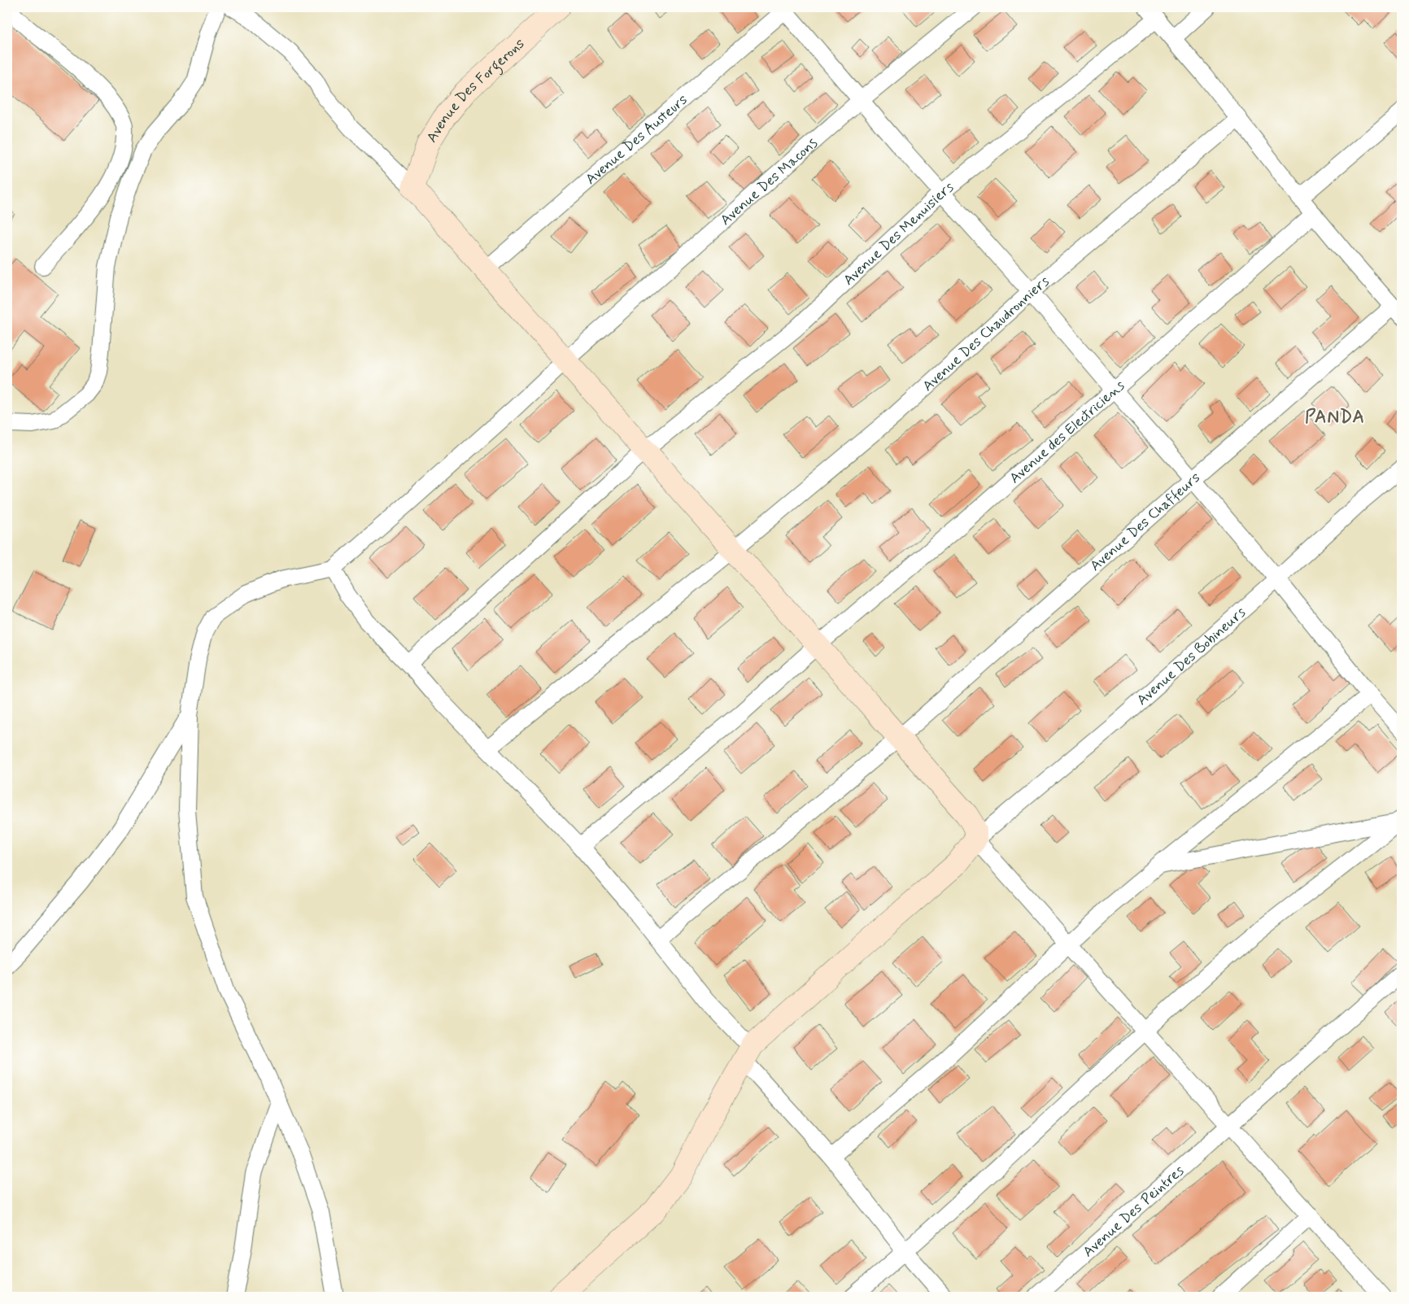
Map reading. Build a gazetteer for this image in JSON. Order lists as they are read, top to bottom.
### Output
{
  "streets": {
    "street": [
      "Avenue Des Forgerons",
      "Avenue Des Austeurs",
      "Avenue Des Macons",
      "Avenue Des Menuisiers",
      "Avenue Des Chaudronniers",
      "Avenue des Electriciens",
      "Avenue Des Chaffeurs",
      "Avenue Des Bobineurs",
      "Avenue Des Peintres"
    ]
  },
  "districts": ["PANDA"]
}
